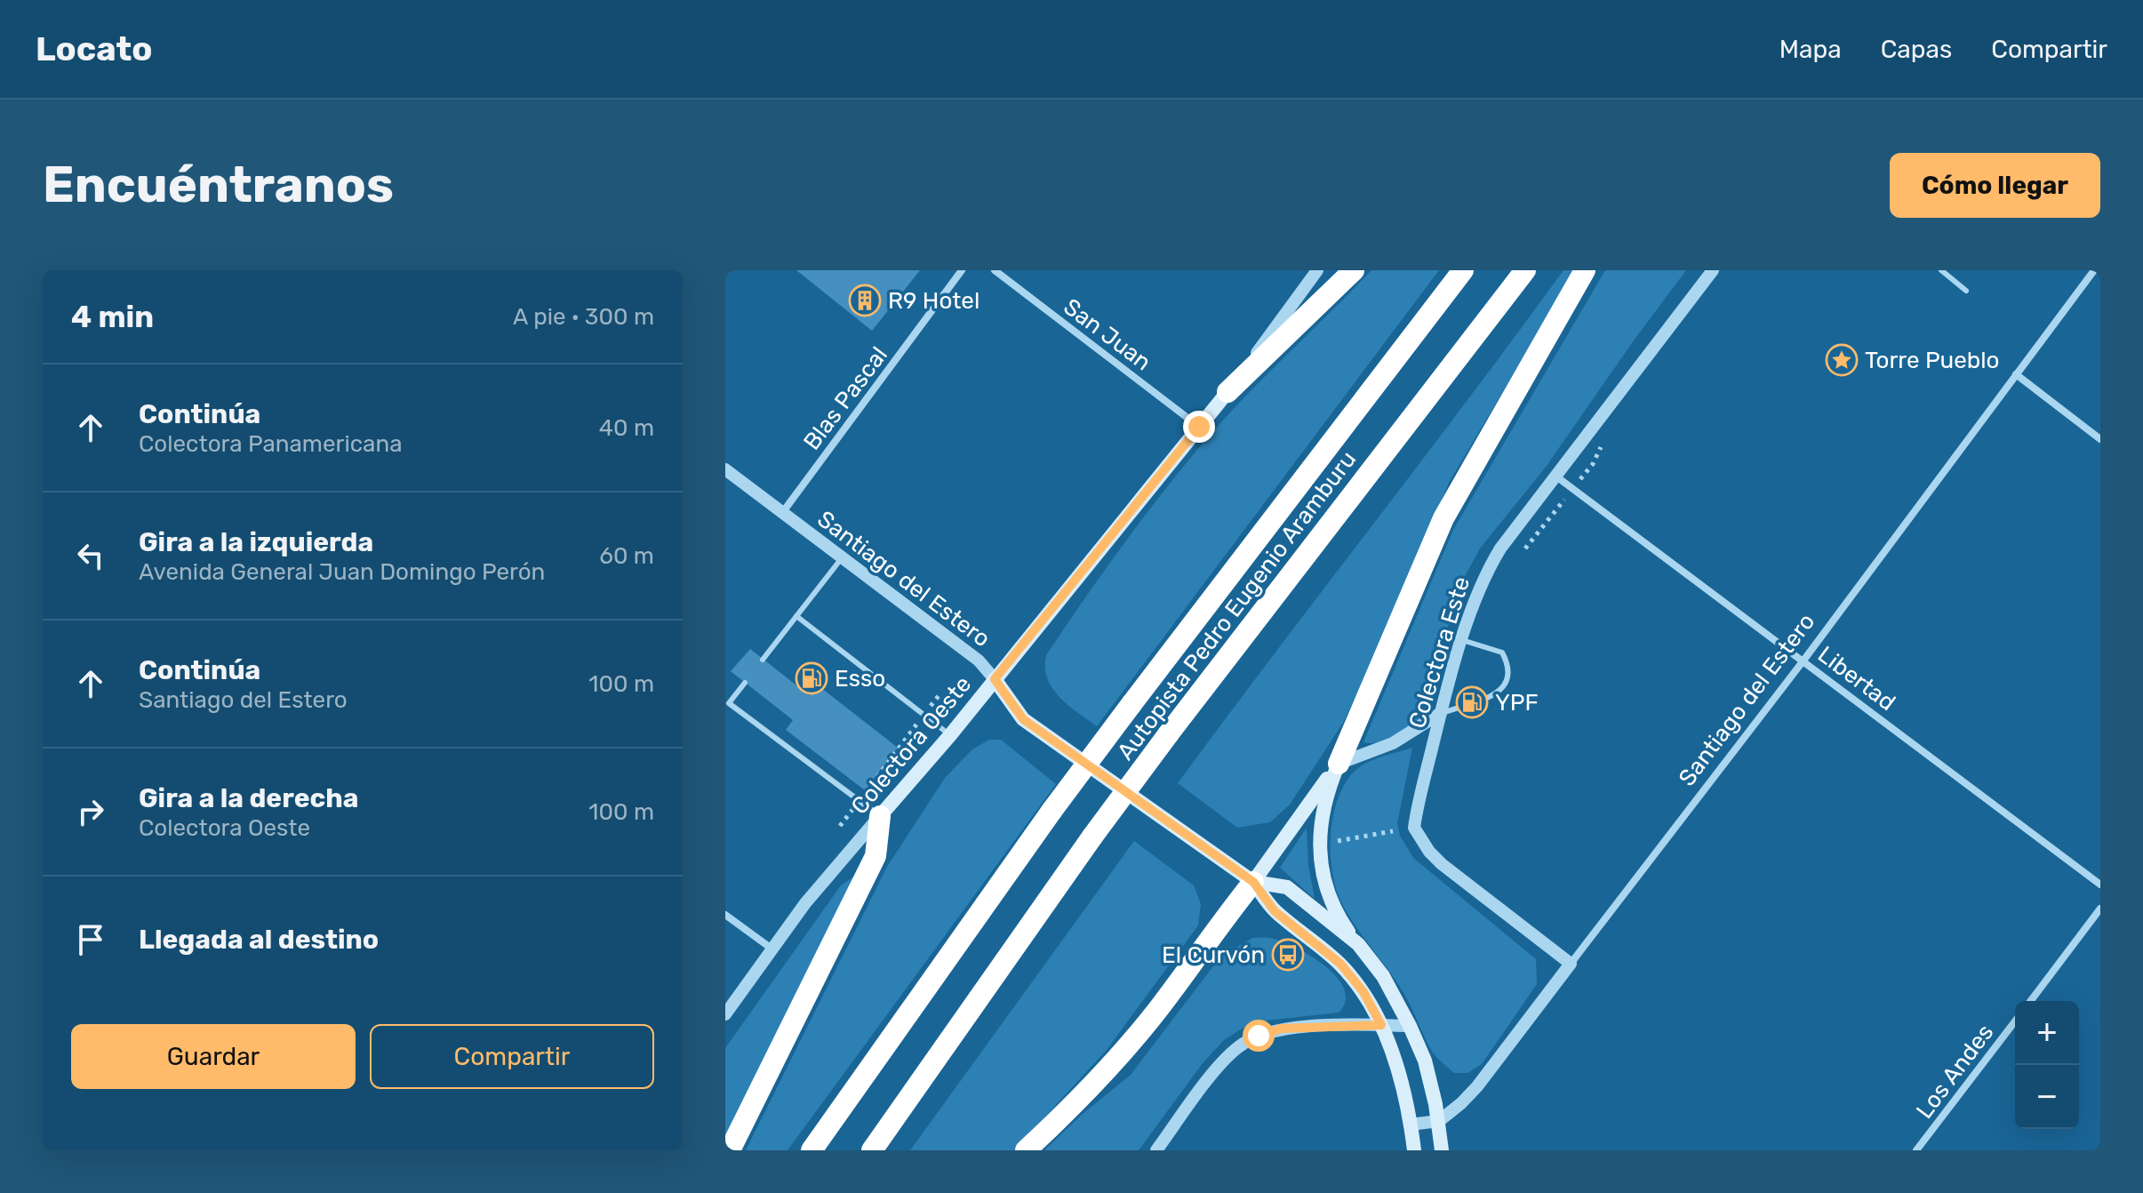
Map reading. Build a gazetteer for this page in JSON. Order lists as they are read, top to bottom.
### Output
{
  "streets": {
    "highway": ["Autopista Pedro Eugenio Aramburu"],
    "main road": ["Santiago del Estero", "Colectora Oeste"],
    "street": [
      "San Juan",
      "Blas Pascal",
      "Colectora Este",
      "Libertad",
      "Los Andes"
    ]
  },
  "crossings": [
    ["San Juan", "Colectora Oeste"],
    ["Blas Pascal", "Santiago del Estero"],
    ["Santiago del Estero", "Colectora Este"],
    ["Santiago del Estero", "Libertad"],
    ["Santiago del Estero", "Colectora Oeste"],
    ["Colectora Este", "Libertad"]
  ],
  "places": {
    "building": ["R9 Hotel"],
    "place": ["Torre Pueblo"],
    "fuel station": ["Esso", "YPF"],
    "bus stop": ["El Curvón"]
  },
  "page": {
    "header": "Locato",
    "nav": ["Mapa", "Capas", "Compartir"],
    "buttons": [
      "Cómo llegar",
      ["Guardar", "Compartir"]
    ],
    "title": "Encuéntranos",
    "heading": ["4 min", "A pie · 300 m"],
    "list": [
      ["Continúa", "Colectora Panamericana", "40 m"],
      ["Gira a la izquierda", "Avenida General Juan Domingo Perón", "60 m"],
      ["Continúa", "Santiago del Estero", "100 m"],
      ["Gira a la derecha", "Colectora Oeste", "100 m"],
      "Llegada al destino"
    ],
    "map_buttons": ["+", "−"]
  }
}
